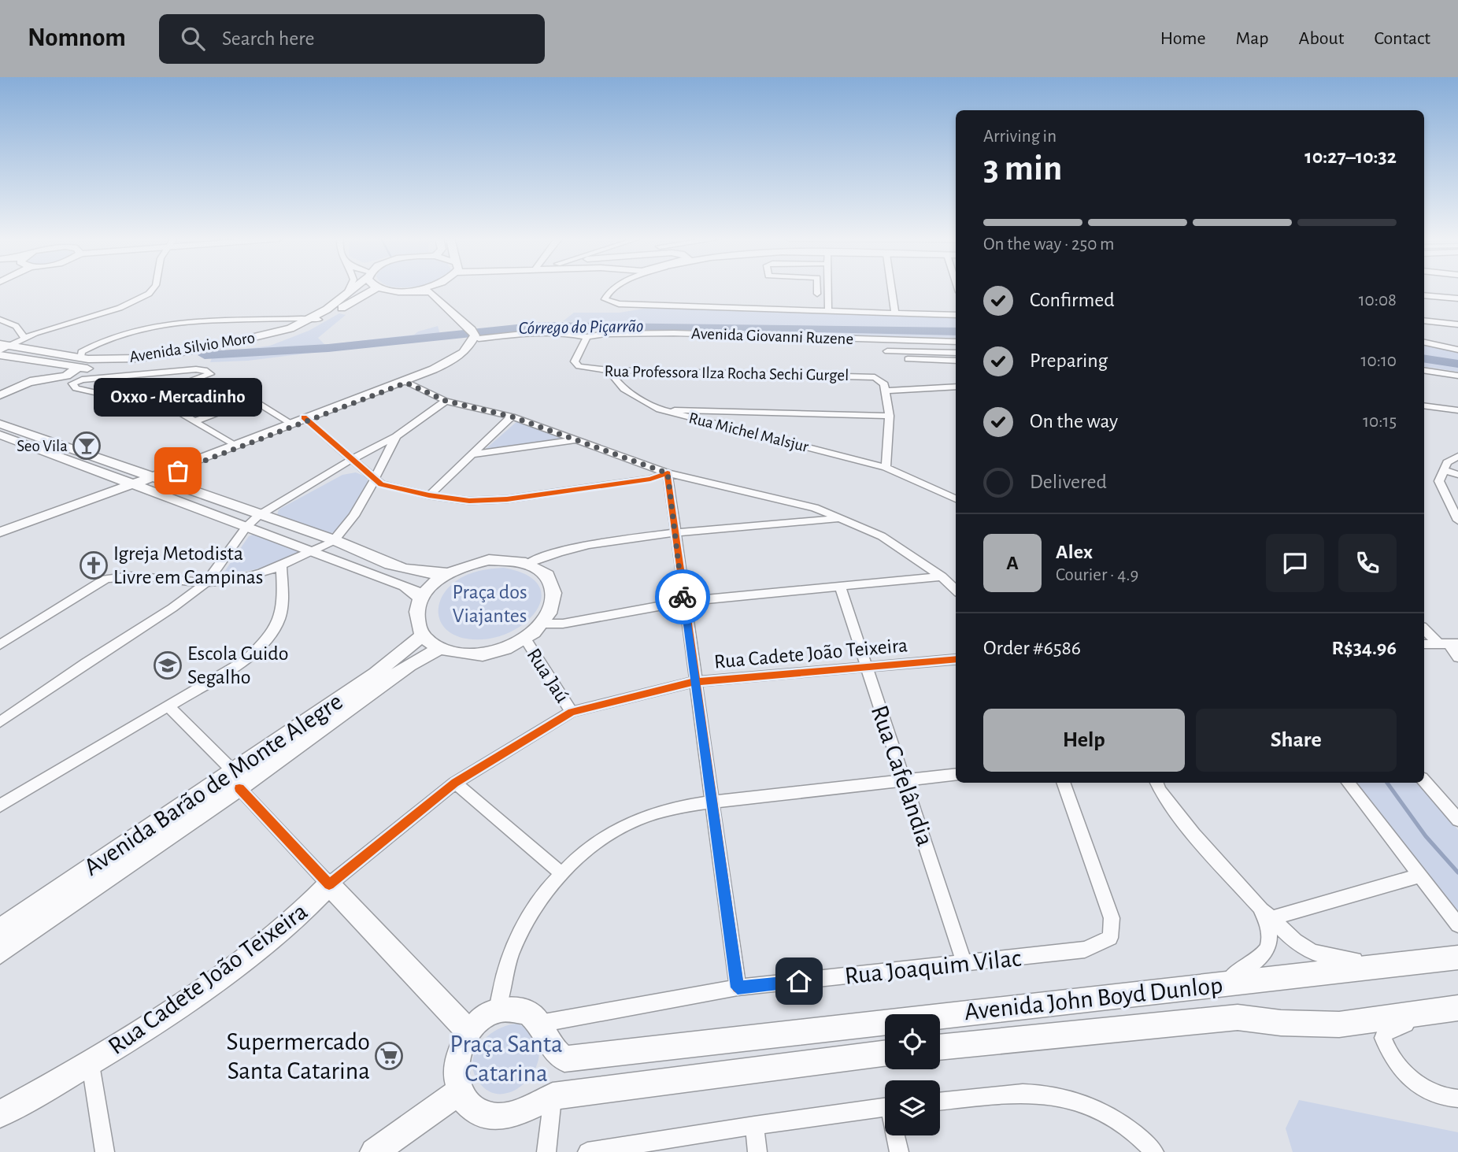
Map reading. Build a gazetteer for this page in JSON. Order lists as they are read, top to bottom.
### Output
{
  "streets": {
    "main road": [
      "Avenida Silvio Moro",
      "Rua Cadete João Teixeira",
      "Avenida Barão de Monte Alegre",
      "Avenida John Boyd Dunlop"
    ],
    "street": [
      "Avenida Giovanni Ruzene",
      "Rua Professora Ilza Rocha Sechi Gurgel",
      "Rua Michel Malsjur",
      "Rua Jaú",
      "Rua Cafelândia",
      "Rua Joaquim Vilac"
    ]
  },
  "crossings": [
    ["Rua Professora Ilza Rocha Sechi Gurgel", "Rua Michel Malsjur"],
    ["Rua Cadete João Teixeira", "Rua Jaú"],
    ["Rua Cadete João Teixeira", "Rua Cafelândia"],
    ["Rua Jaú", "Avenida Barão de Monte Alegre"],
    ["Rua Cafelândia", "Rua Joaquim Vilac"],
    ["Rua Joaquim Vilac", "Avenida John Boyd Dunlop"]
  ],
  "water": ["Córrego do Piçarrão"],
  "parks": ["Praça dos Viajantes", "Praça Santa Catarina"],
  "places": {
    "bar": ["Seo Vila"],
    "other": ["Oxxo - Mercadinho"],
    "church": ["Igreja Metodista Livre em Campinas"],
    "school or university": ["Escola Guido Segalho"],
    "supermarket": ["Supermercado Santa Catarina"]
  },
  "page": {
    "header": "Nomnom",
    "search": "Search here",
    "nav": [
      "Home",
      "Map",
      "About",
      "Contact"
    ],
    "heading": ["3 min", "Arriving in", "10:27–10:32"],
    "panel": [
      "Alex",
      "Courier · 4.9",
      "Order #6586",
      "R$34.96"
    ],
    "bar": "On the way · 250 m",
    "list": [
      ["Confirmed", "10:08"],
      ["Preparing", "10:10"],
      ["On the way", "10:15"],
      "Delivered"
    ],
    "bubble": "Oxxo - Mercadinho",
    "round": "A",
    "buttons": ["Help", "Share"]
  }
}
